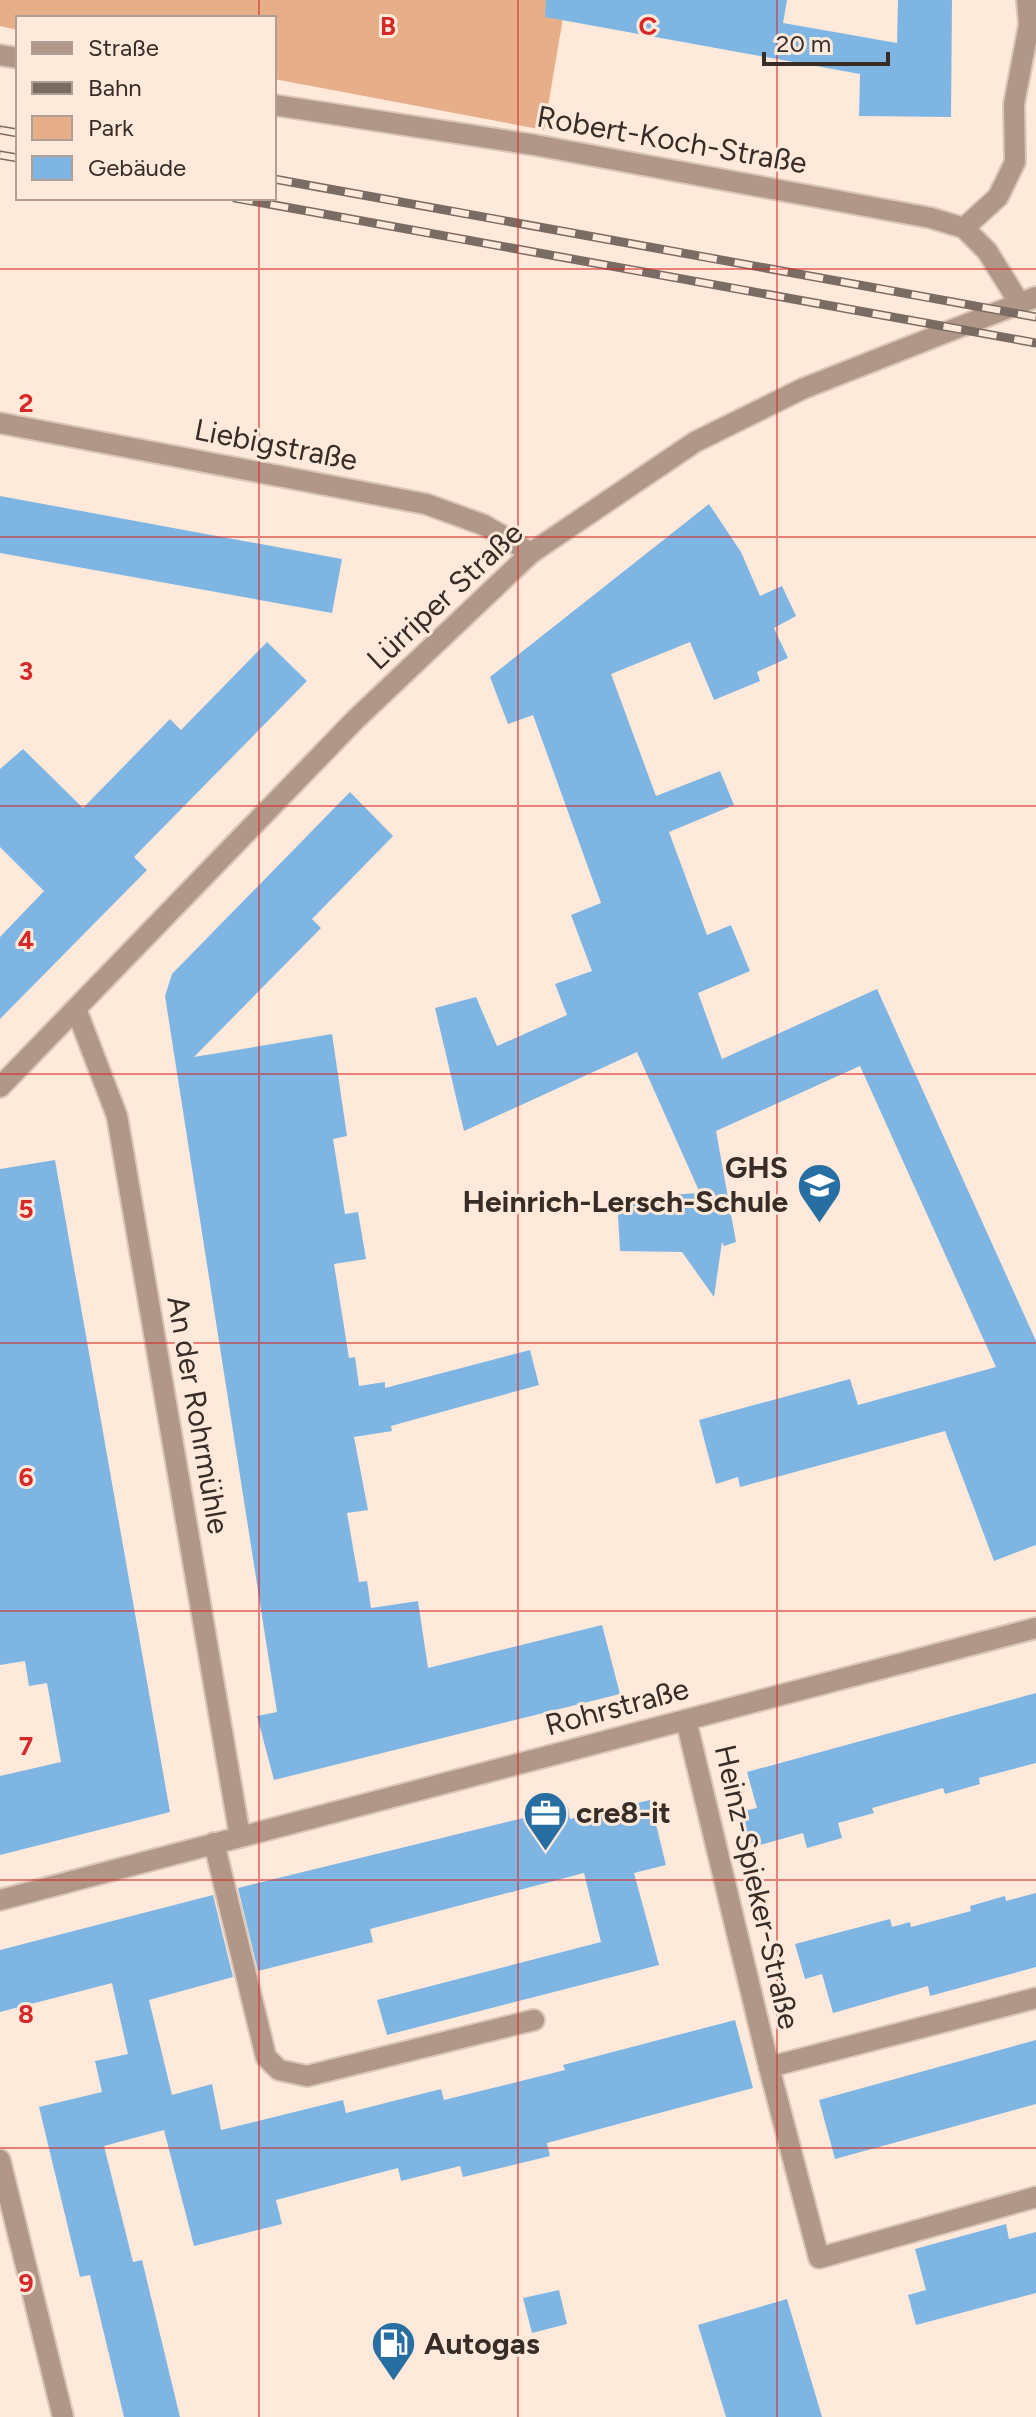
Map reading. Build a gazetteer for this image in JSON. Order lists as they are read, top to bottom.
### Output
{
  "streets": {
    "street": [
      "Robert-Koch-Straße",
      "Liebigstraße",
      "Lürriper Straße",
      "An der Rohrmühle",
      "Rohrstraße",
      "Heinz-Spieker-Straße"
    ]
  },
  "crossings": [
    ["Liebigstraße", "Lürriper Straße"],
    ["Lürriper Straße", "An der Rohrmühle"],
    ["An der Rohrmühle", "Rohrstraße"],
    ["Rohrstraße", "Heinz-Spieker-Straße"]
  ],
  "places": {
    "school or university": ["GHS Heinrich-Lersch-Schule"],
    "office": ["cre8-it"],
    "fuel station": ["Autogas"]
  },
  "legend": [
    "Straße",
    "Bahn",
    "Park",
    "Gebäude"
  ],
  "scale_bar": "20 m",
  "grid": {
    "columns": ["B", "C"],
    "rows": [
      "2",
      "3",
      "4",
      "5",
      "6",
      "7",
      "8",
      "9"
    ]
  }
}
